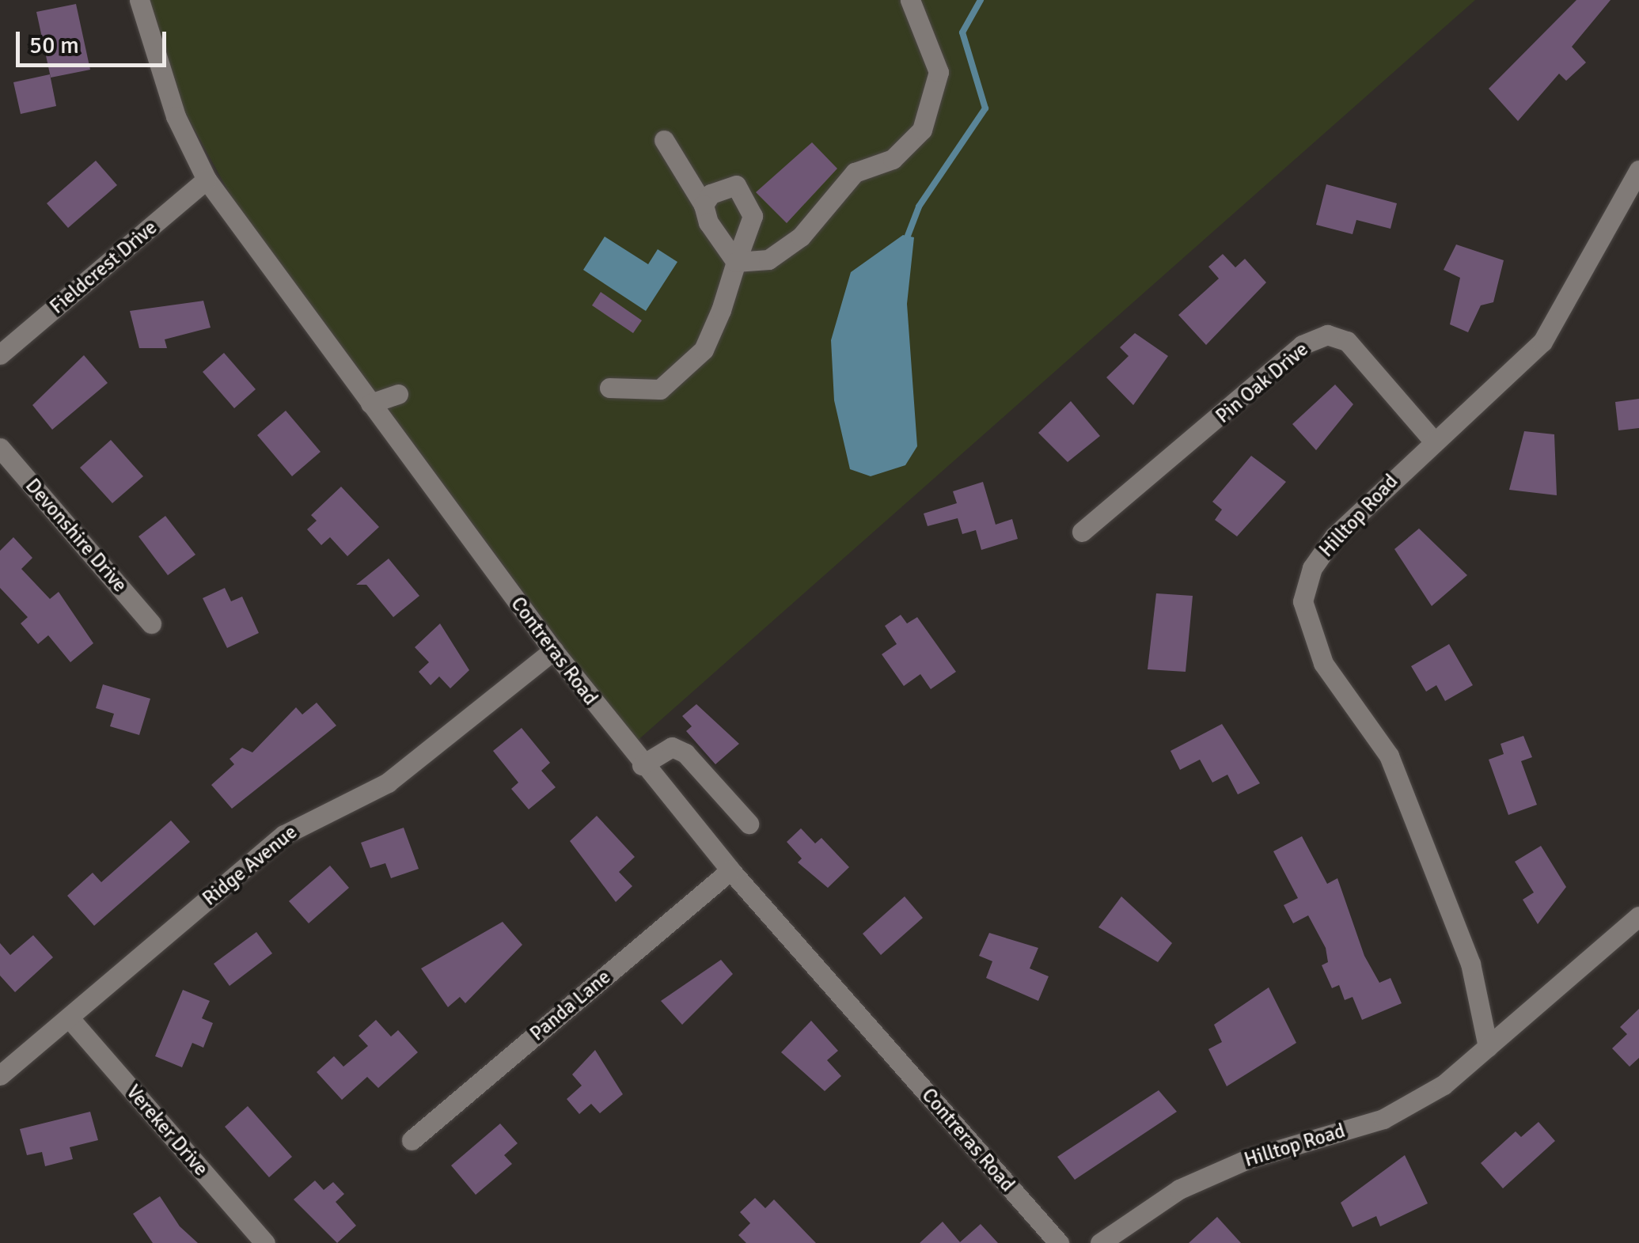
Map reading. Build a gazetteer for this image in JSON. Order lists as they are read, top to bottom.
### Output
{
  "streets": {
    "street": [
      "Fieldcrest Drive",
      "Pin Oak Drive",
      "Hilltop Road",
      "Devonshire Drive",
      "Contreras Road",
      "Ridge Avenue",
      "Panda Lane",
      "Vereker Drive"
    ]
  },
  "crossings": [
    ["Fieldcrest Drive", "Contreras Road"],
    ["Pin Oak Drive", "Hilltop Road"],
    ["Contreras Road", "Ridge Avenue"],
    ["Contreras Road", "Panda Lane"],
    ["Ridge Avenue", "Vereker Drive"]
  ],
  "scale_bar": "50 m"
}
